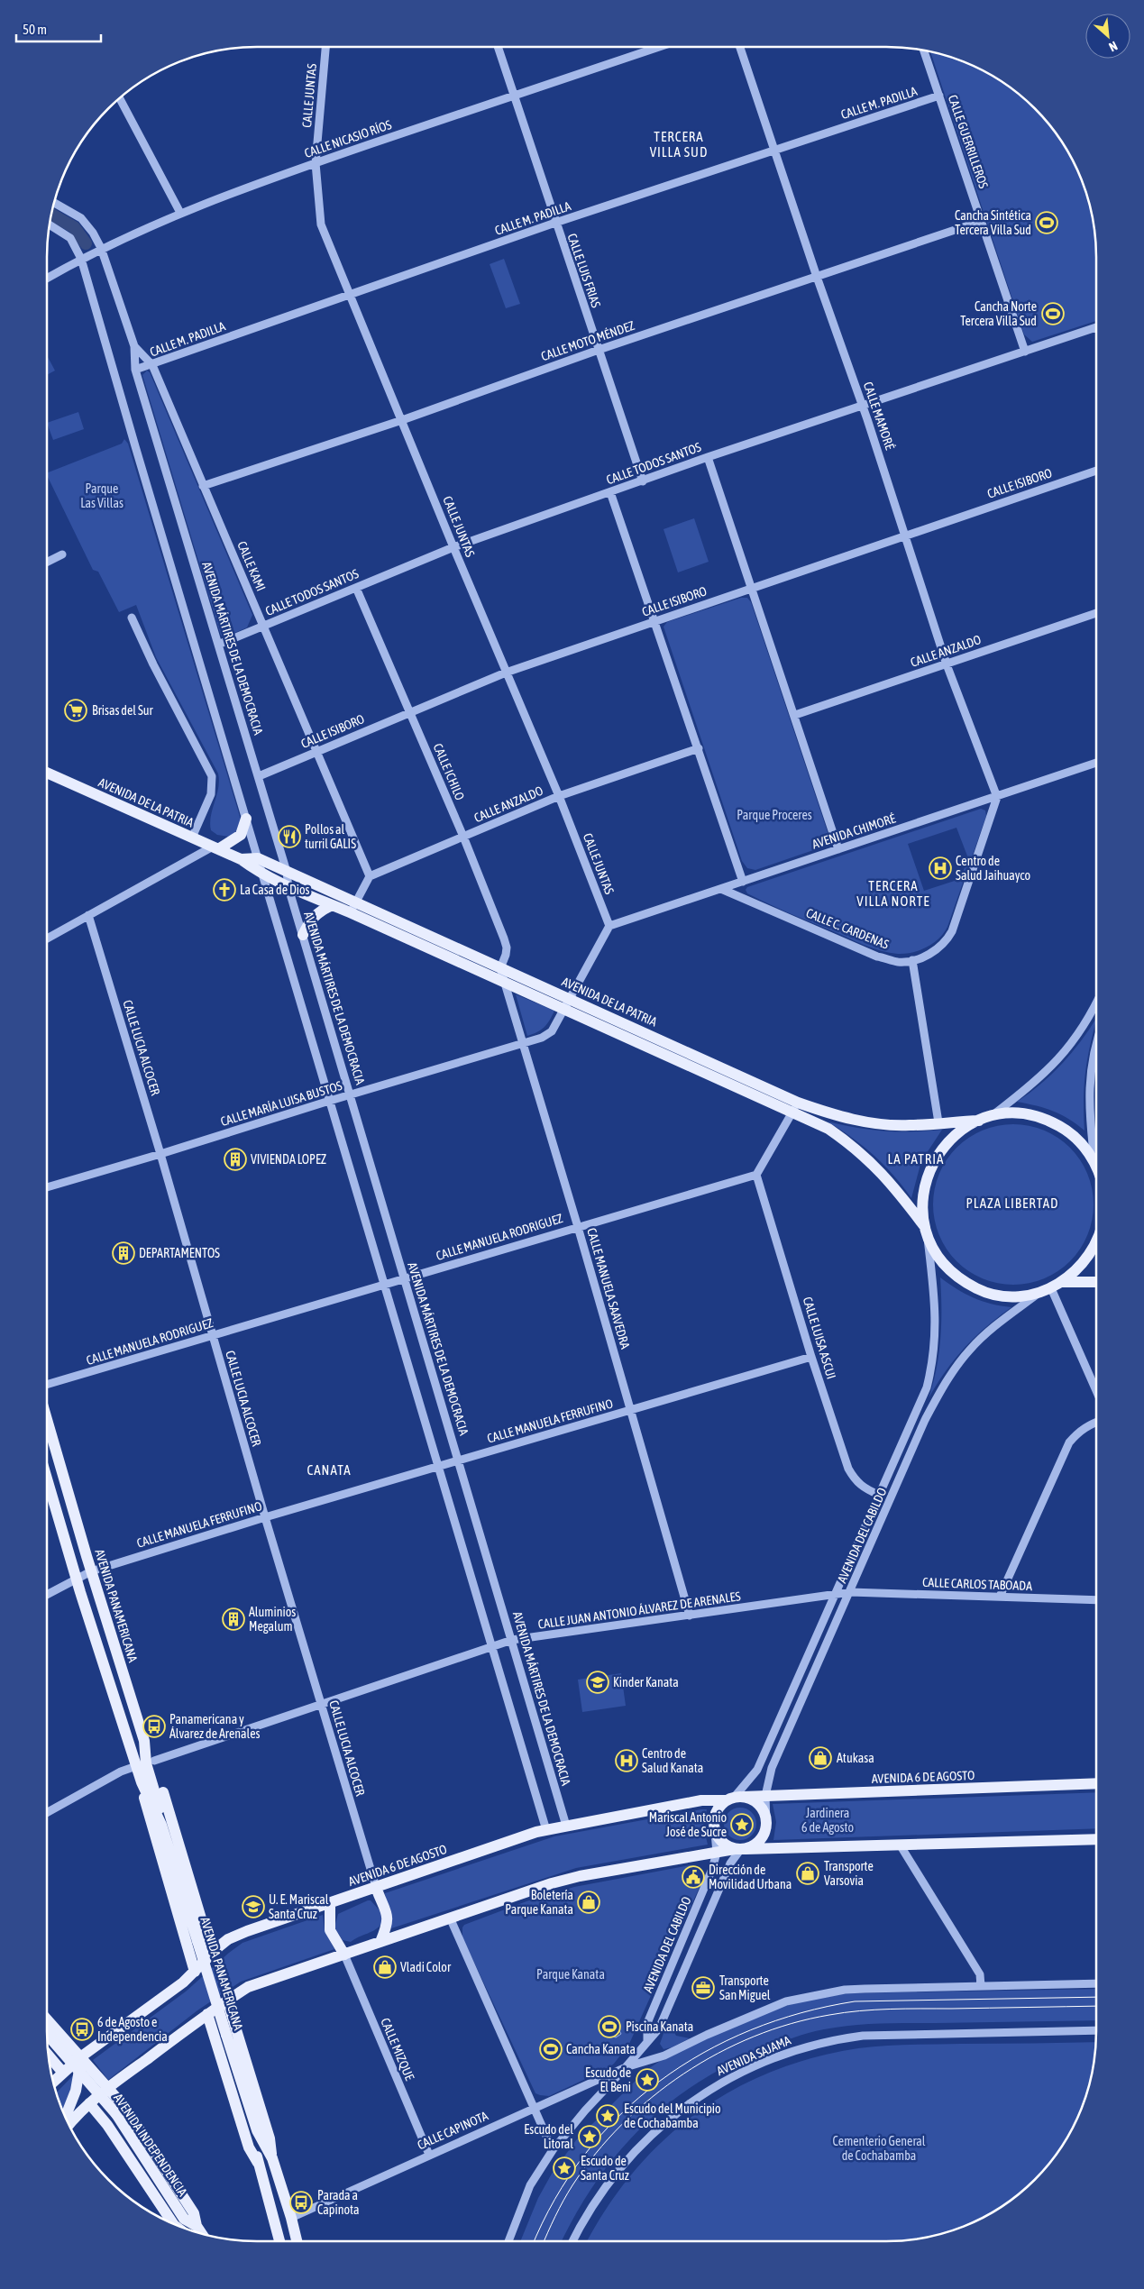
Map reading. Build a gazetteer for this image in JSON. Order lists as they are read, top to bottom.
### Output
{
  "streets": {
    "main road": [
      "AVENIDA DE LA PATRIA",
      "AVENIDA PANAMERICANA",
      "AVENIDA 6 DE AGOSTO",
      "AVENIDA INDEPENDENCIA"
    ],
    "street": [
      "CALLE JUNTAS",
      "CALLE M. PADILLA",
      "CALLE NICASIO RÍOS",
      "CALLE GUERRILLEROS",
      "CALLE LUIS FRIAS",
      "CALLE MOTO MÉNDEZ",
      "CALLE MAMORÉ",
      "CALLE TODOS SANTOS",
      "CALLE ISIBORO",
      "CALLE KAMI",
      "AVENIDA MÁRTIRES DE LA DEMOCRACIA",
      "CALLE ANZALDO",
      "CALLE ICHILO",
      "AVENIDA CHIMORÉ",
      "CALLE C. CARDENAS",
      "CALLE LUCIA ALCOCER",
      "CALLE MARÍA LUISA BUSTOS",
      "CALLE MANUELA RODRIGUEZ",
      "CALLE MANUELA SAAVEDRA",
      "CALLE LUISA ASCUI",
      "CALLE MANUELA FERRUFINO",
      "AVENIDA DEL CABILDO",
      "CALLE CARLOS TABOADA",
      "CALLE JUAN ANTONIO ÁLVAREZ DE ARENALES",
      "CALLE MIZQUE",
      "AVENIDA SAJAMA",
      "CALLE CAPINOTA"
    ]
  },
  "crossings": [
    ["CALLE JUNTAS", "CALLE M. PADILLA"],
    ["CALLE JUNTAS", "CALLE NICASIO RÍOS"],
    ["CALLE JUNTAS", "CALLE MOTO MÉNDEZ"],
    ["CALLE JUNTAS", "CALLE TODOS SANTOS"],
    ["CALLE JUNTAS", "CALLE ISIBORO"],
    ["CALLE JUNTAS", "CALLE ANZALDO"],
    ["CALLE JUNTAS", "AVENIDA CHIMORÉ"],
    ["CALLE M. PADILLA", "CALLE GUERRILLEROS"],
    ["CALLE M. PADILLA", "CALLE LUIS FRIAS"],
    ["CALLE M. PADILLA", "CALLE MAMORÉ"],
    ["CALLE M. PADILLA", "CALLE KAMI"],
    ["CALLE M. PADILLA", "AVENIDA MÁRTIRES DE LA DEMOCRACIA"],
    ["CALLE NICASIO RÍOS", "CALLE LUIS FRIAS"],
    ["CALLE NICASIO RÍOS", "AVENIDA MÁRTIRES DE LA DEMOCRACIA"],
    ["CALLE GUERRILLEROS", "CALLE MOTO MÉNDEZ"],
    ["CALLE GUERRILLEROS", "CALLE TODOS SANTOS"],
    ["CALLE LUIS FRIAS", "CALLE MOTO MÉNDEZ"],
    ["CALLE LUIS FRIAS", "CALLE TODOS SANTOS"],
    ["CALLE MOTO MÉNDEZ", "CALLE MAMORÉ"],
    ["CALLE MOTO MÉNDEZ", "CALLE KAMI"],
    ["CALLE MAMORÉ", "CALLE TODOS SANTOS"],
    ["CALLE MAMORÉ", "CALLE ISIBORO"],
    ["CALLE MAMORÉ", "CALLE ANZALDO"],
    ["CALLE MAMORÉ", "AVENIDA CHIMORÉ"],
    ["CALLE MAMORÉ", "CALLE C. CARDENAS"],
    ["CALLE TODOS SANTOS", "CALLE KAMI"],
    ["CALLE TODOS SANTOS", "AVENIDA MÁRTIRES DE LA DEMOCRACIA"],
    ["CALLE TODOS SANTOS", "CALLE ICHILO"],
    ["CALLE ISIBORO", "CALLE KAMI"],
    ["CALLE ISIBORO", "AVENIDA MÁRTIRES DE LA DEMOCRACIA"],
    ["CALLE ISIBORO", "CALLE ICHILO"],
    ["CALLE KAMI", "AVENIDA MÁRTIRES DE LA DEMOCRACIA"],
    ["CALLE KAMI", "CALLE ANZALDO"],
    ["AVENIDA MÁRTIRES DE LA DEMOCRACIA", "AVENIDA DE LA PATRIA"],
    ["AVENIDA MÁRTIRES DE LA DEMOCRACIA", "CALLE MARÍA LUISA BUSTOS"],
    ["AVENIDA MÁRTIRES DE LA DEMOCRACIA", "CALLE MANUELA RODRIGUEZ"],
    ["AVENIDA MÁRTIRES DE LA DEMOCRACIA", "CALLE MANUELA FERRUFINO"],
    ["AVENIDA MÁRTIRES DE LA DEMOCRACIA", "CALLE JUAN ANTONIO ÁLVAREZ DE ARENALES"],
    ["AVENIDA MÁRTIRES DE LA DEMOCRACIA", "AVENIDA 6 DE AGOSTO"],
    ["CALLE ANZALDO", "CALLE ICHILO"],
    ["CALLE ICHILO", "AVENIDA DE LA PATRIA"],
    ["CALLE ICHILO", "CALLE MANUELA SAAVEDRA"],
    ["AVENIDA DE LA PATRIA", "CALLE MARÍA LUISA BUSTOS"],
    ["AVENIDA DE LA PATRIA", "CALLE MANUELA SAAVEDRA"],
    ["AVENIDA DE LA PATRIA", "AVENIDA DEL CABILDO"],
    ["AVENIDA CHIMORÉ", "CALLE C. CARDENAS"],
    ["CALLE LUCIA ALCOCER", "CALLE MARÍA LUISA BUSTOS"],
    ["CALLE LUCIA ALCOCER", "CALLE MANUELA RODRIGUEZ"],
    ["CALLE LUCIA ALCOCER", "CALLE MANUELA FERRUFINO"],
    ["CALLE LUCIA ALCOCER", "CALLE JUAN ANTONIO ÁLVAREZ DE ARENALES"],
    ["CALLE LUCIA ALCOCER", "AVENIDA 6 DE AGOSTO"],
    ["CALLE LUCIA ALCOCER", "CALLE MIZQUE"],
    ["CALLE MARÍA LUISA BUSTOS", "CALLE MANUELA SAAVEDRA"],
    ["CALLE MANUELA RODRIGUEZ", "CALLE MANUELA SAAVEDRA"],
    ["CALLE MANUELA RODRIGUEZ", "CALLE LUISA ASCUI"],
    ["CALLE MANUELA SAAVEDRA", "CALLE MANUELA FERRUFINO"],
    ["CALLE MANUELA SAAVEDRA", "CALLE JUAN ANTONIO ÁLVAREZ DE ARENALES"],
    ["CALLE LUISA ASCUI", "CALLE MANUELA FERRUFINO"],
    ["CALLE LUISA ASCUI", "AVENIDA DEL CABILDO"],
    ["CALLE MANUELA FERRUFINO", "AVENIDA PANAMERICANA"],
    ["AVENIDA DEL CABILDO", "CALLE CARLOS TABOADA"],
    ["AVENIDA DEL CABILDO", "CALLE JUAN ANTONIO ÁLVAREZ DE ARENALES"],
    ["AVENIDA DEL CABILDO", "AVENIDA 6 DE AGOSTO"],
    ["AVENIDA DEL CABILDO", "CALLE CAPINOTA"],
    ["CALLE CARLOS TABOADA", "CALLE JUAN ANTONIO ÁLVAREZ DE ARENALES"],
    ["AVENIDA PANAMERICANA", "CALLE CAPINOTA"],
    ["AVENIDA 6 DE AGOSTO", "CALLE MIZQUE"],
    ["CALLE MIZQUE", "CALLE CAPINOTA"]
  ],
  "districts": [
    "TERCERA VILLA SUD",
    "TERCERA VILLA NORTE",
    "LA PATRIA",
    "PLAZA LIBERTAD",
    "CANATA"
  ],
  "parks": [
    "Parque Las Villas",
    "Parque Proceres",
    "Jardinera 6 de Agosto",
    "Parque Kanata",
    "Cementerio General de Cochabamba"
  ],
  "places": {
    "sports": [
      "Cancha Sintética Tercera Villa Sud",
      "Cancha Norte Tercera Villa Sud",
      "Piscina Kanata",
      "Cancha Kanata"
    ],
    "supermarket": ["Brisas del Sur"],
    "restaurant": ["Pollos al turril GALIS"],
    "hospital": ["Centro de Salud Jaihuayco", "Centro de Salud Kanata"],
    "church": ["La Casa de Dios"],
    "building": ["VIVIENDA LOPEZ", "DEPARTAMENTOS", "Aluminios Megalum"],
    "school or university": ["Kinder Kanata", "U. E. Mariscal Santa Cruz"],
    "bus stop": ["Panamericana y Álvarez de Arenales", "6 de Agosto e Independencia", "Parada a Capinota"],
    "shop": [
      "Atukasa",
      "Transporte Varsovia",
      "Boletería Parque Kanata",
      "Vladi Color"
    ],
    "place": [
      "Mariscal Antonio José de Sucre",
      "Escudo de El Beni",
      "Escudo del Municipio de Cochabamba",
      "Escudo del Litoral",
      "Escudo de Santa Cruz"
    ],
    "public building": ["Dirección de Movilidad Urbana"],
    "office": ["Transporte San Miguel"]
  },
  "scale_bar": "50 m",
  "north": "bottom right"
}
